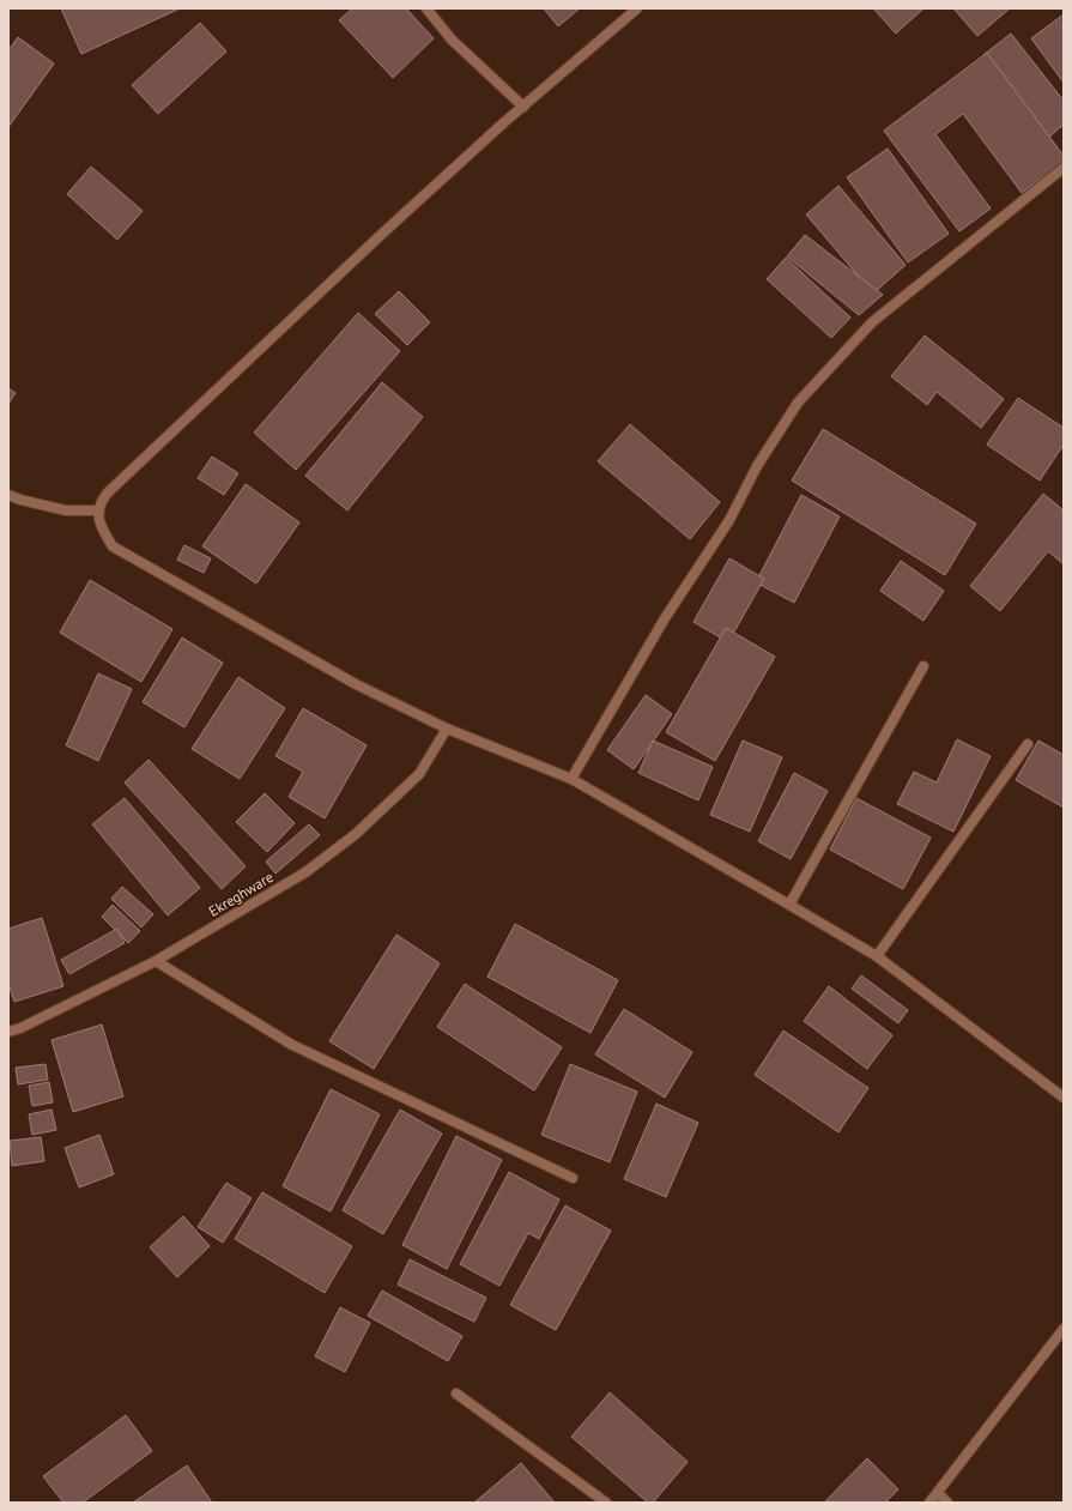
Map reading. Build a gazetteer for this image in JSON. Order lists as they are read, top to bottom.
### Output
{
  "streets": {
    "street": ["Ekreghware"]
  }
}
